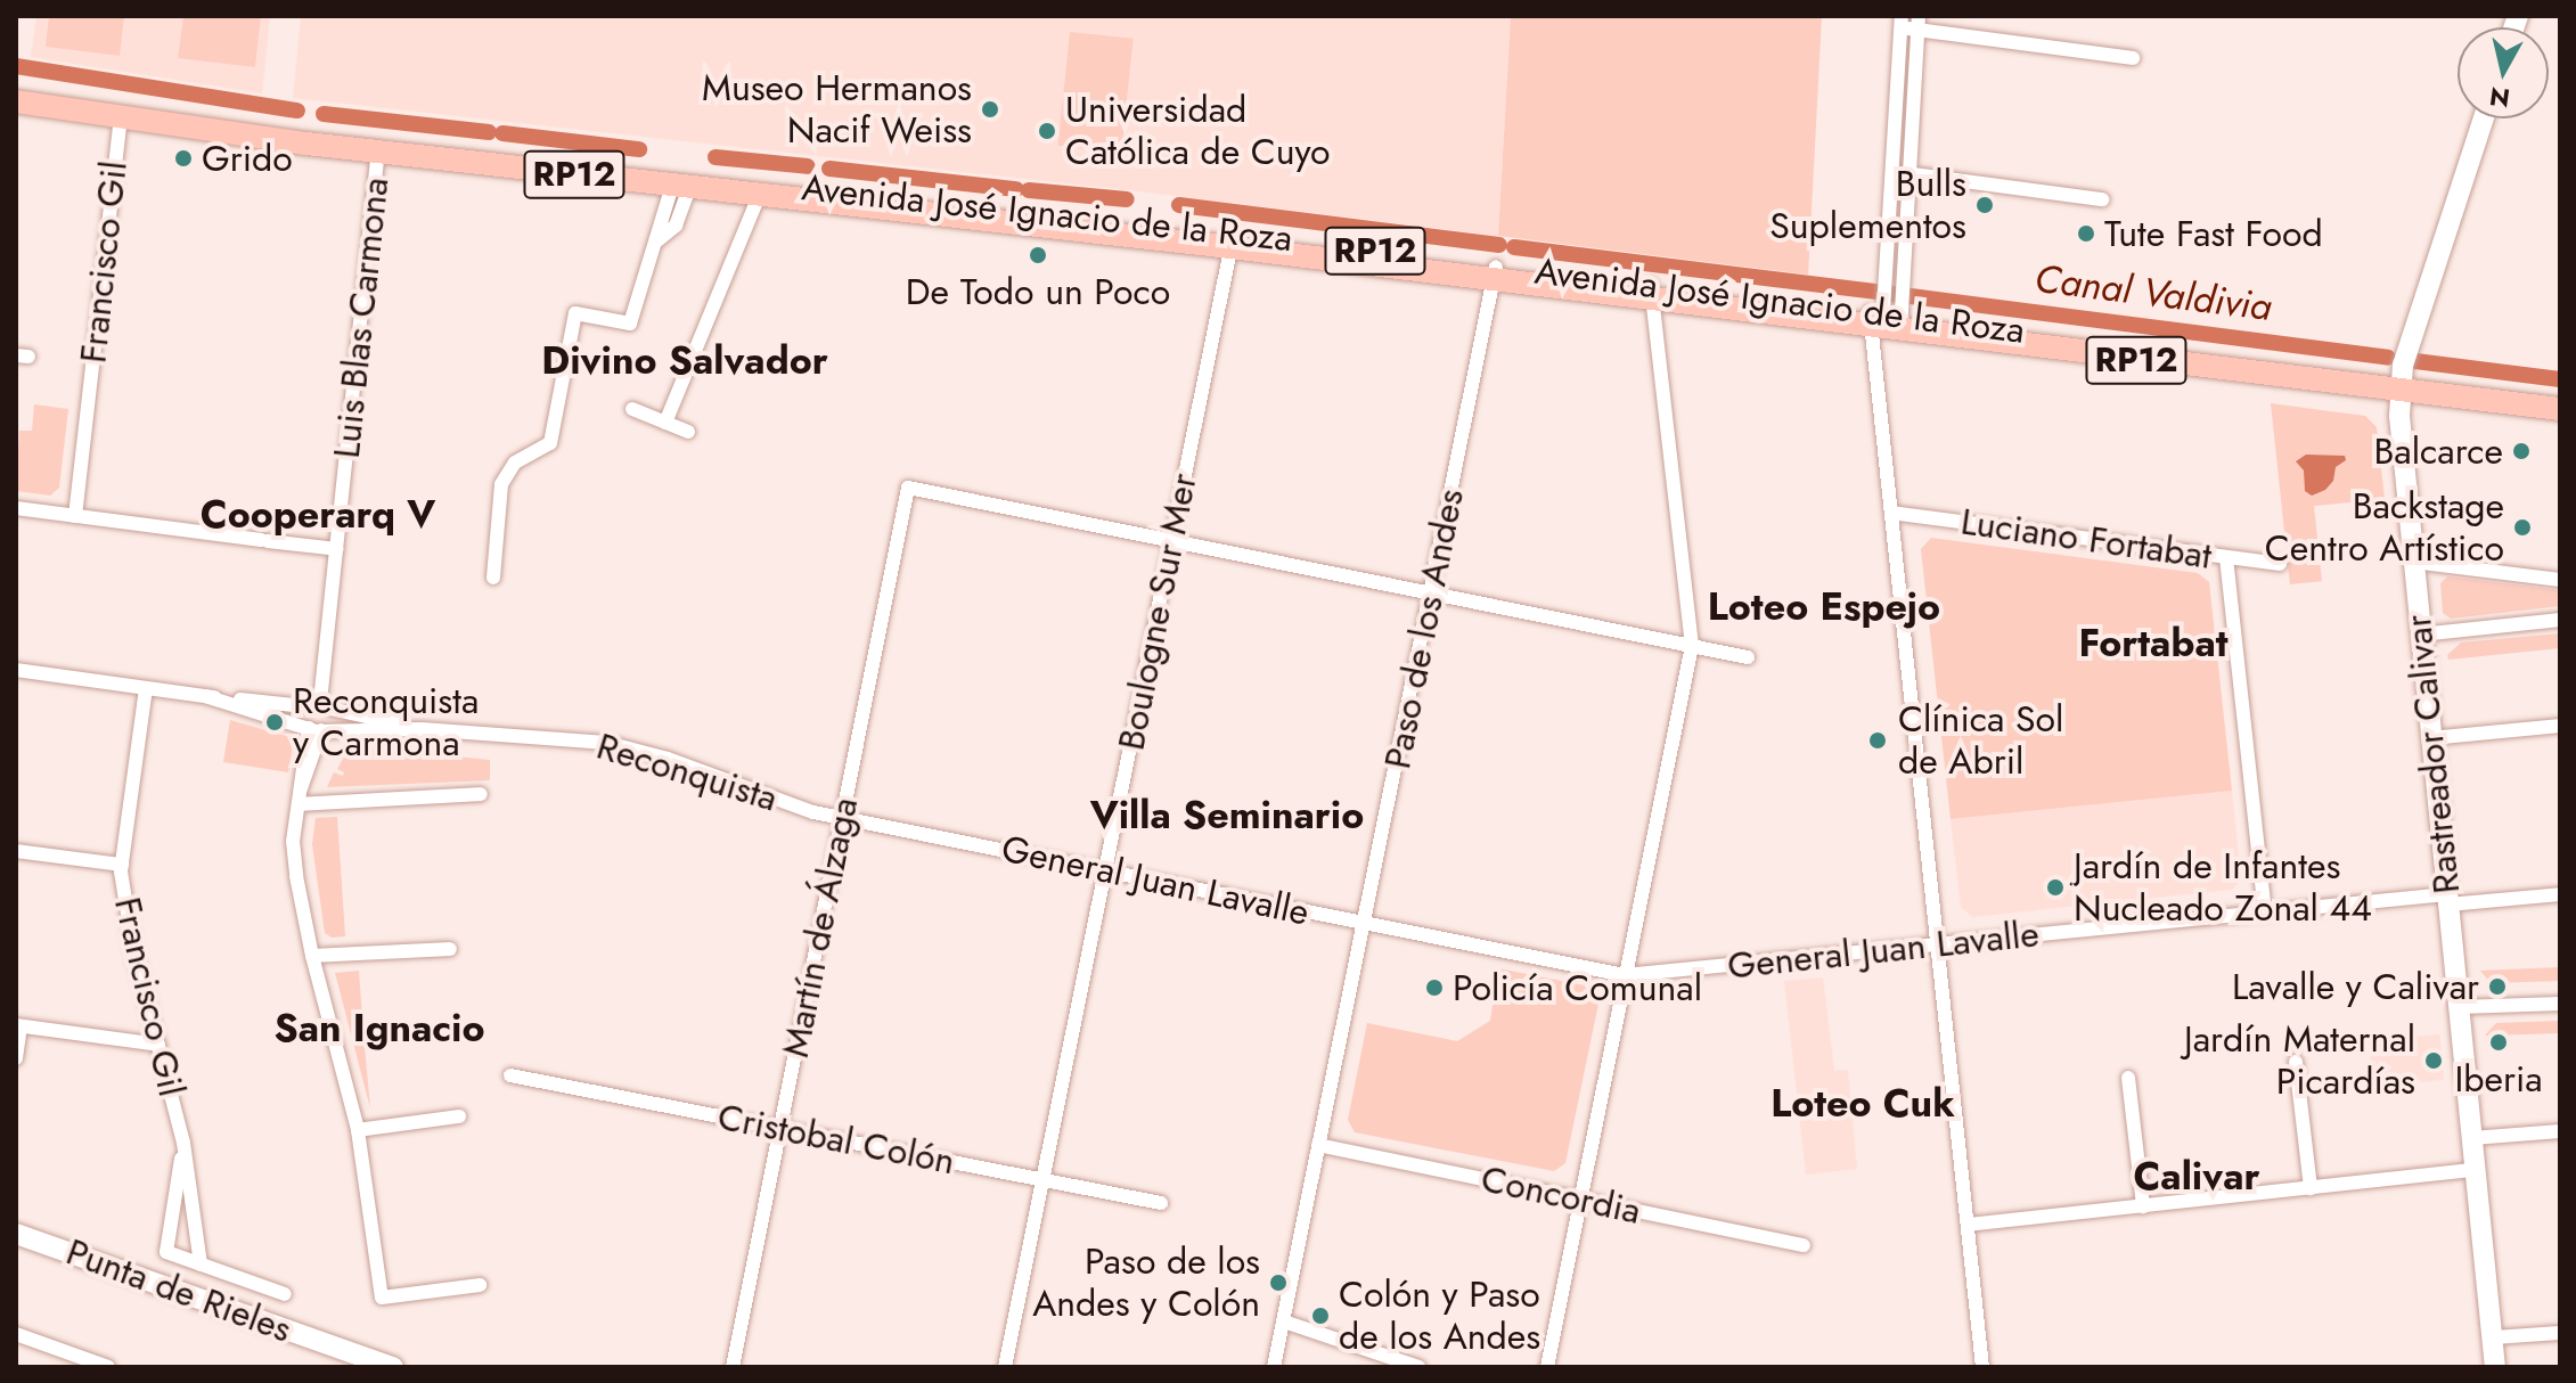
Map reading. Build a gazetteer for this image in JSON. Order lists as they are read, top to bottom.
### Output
{
  "streets": {
    "main road": [
      "RP12",
      "Avenida José Ignacio de la Roza",
      "Rastreador Calivar",
      "Punta de Rieles"
    ],
    "street": [
      "Francisco Gil",
      "Luis Blas Carmona",
      "Luciano Fortabat",
      "Boulogne Sur Mer",
      "Paso de los Andes",
      "Reconquista",
      "General Juan Lavalle",
      "Martín de Álzaga",
      "Cristobal Colón",
      "Concordia"
    ]
  },
  "crossings": [
    ["Avenida José Ignacio de la Roza", "Francisco Gil"],
    ["Avenida José Ignacio de la Roza", "Luis Blas Carmona"],
    ["Avenida José Ignacio de la Roza", "Boulogne Sur Mer"],
    ["Avenida José Ignacio de la Roza", "Paso de los Andes"],
    ["Avenida José Ignacio de la Roza", "Rastreador Calivar"],
    ["Francisco Gil", "Reconquista"],
    ["Luis Blas Carmona", "Reconquista"],
    ["Boulogne Sur Mer", "General Juan Lavalle"],
    ["Boulogne Sur Mer", "Martín de Álzaga"],
    ["Boulogne Sur Mer", "Cristobal Colón"],
    ["Paso de los Andes", "General Juan Lavalle"],
    ["Paso de los Andes", "Concordia"],
    ["Rastreador Calivar", "General Juan Lavalle"],
    ["Reconquista", "General Juan Lavalle"],
    ["Reconquista", "Martín de Álzaga"],
    ["General Juan Lavalle", "Martín de Álzaga"],
    ["Martín de Álzaga", "Cristobal Colón"]
  ],
  "districts": [
    "Divino Salvador",
    "Cooperarq V",
    "Loteo Espejo",
    "Fortabat",
    "Villa Seminario",
    "San Ignacio",
    "Loteo Cuk",
    "Calivar"
  ],
  "water": ["Canal Valdivia"],
  "places": [
    "Museo Hermanos Nacif Weiss",
    "Universidad Católica de Cuyo",
    "Grido",
    "Bulls Suplementos",
    "Tute Fast Food",
    "De Todo un Poco",
    "Balcarce",
    "Backstage Centro Artístico",
    "Reconquista y Carmona",
    "Clínica Sol de Abril",
    "Jardín de Infantes Nucleado Zonal 44",
    "Lavalle y Calivar",
    "Policía Comunal",
    "Iberia",
    "Jardín Maternal Picardías",
    "Paso de los Andes y Colón",
    "Colón y Paso de los Andes"
  ],
  "north": "bottom"
}
